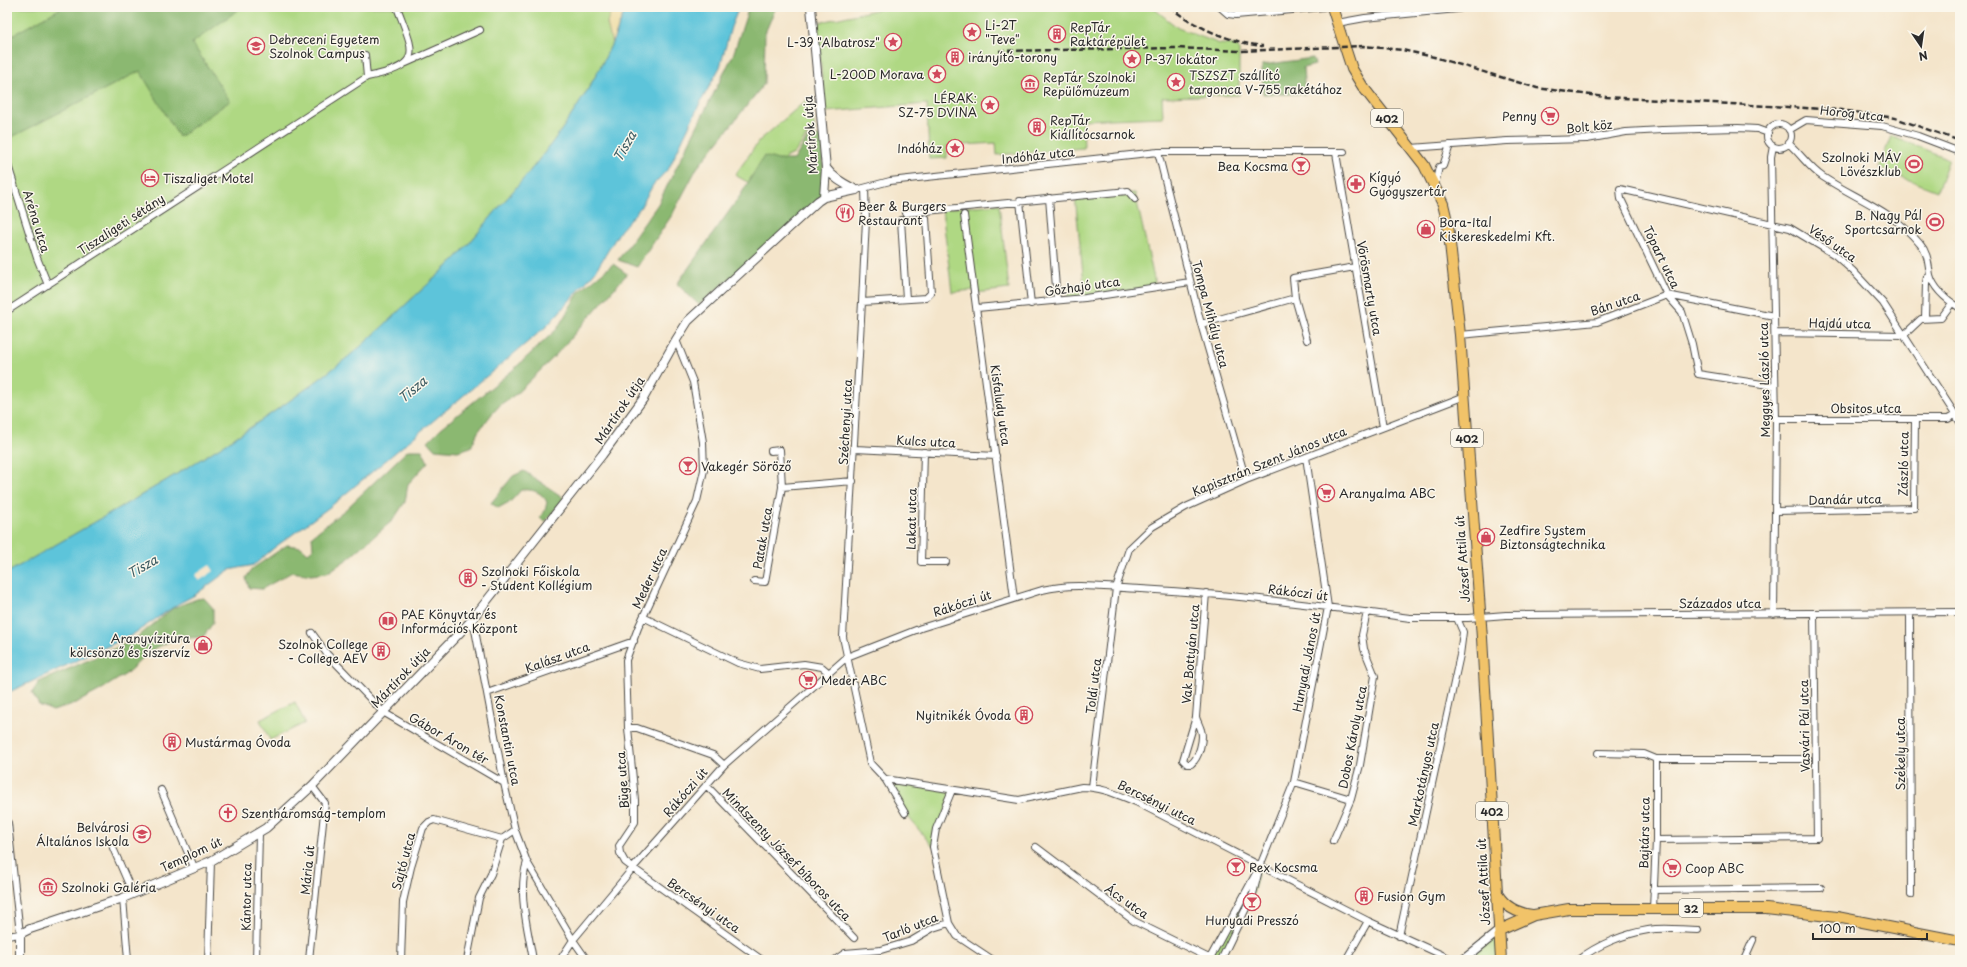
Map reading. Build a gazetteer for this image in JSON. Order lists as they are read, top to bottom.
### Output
{
  "streets": {
    "main road": ["402", "József Attila út", "32"],
    "street": [
      "Horog utca",
      "Bolt köz",
      "Mártírok útja",
      "Indóház utca",
      "Aréna utca",
      "Tiszaligeti sétány",
      "Véső utca",
      "Tópart utca",
      "Gőzhajó utca",
      "Vörösmarty utca",
      "Bán utca",
      "Tompa Mihály utca",
      "Hajdú utca",
      "Meggyes László utca",
      "Kisfaludy utca",
      "Obsitos utca",
      "Széchenyi utca",
      "Kulcs utca",
      "Kapisztrán Szent János utca",
      "Zászló utca",
      "Dandár utca",
      "Lakat utca",
      "Patak utca",
      "Meder utca",
      "Rákóczi út",
      "Százados utca",
      "Vak Bottyán utca",
      "Kalász utca",
      "Hunyadi János út",
      "Toldi utca",
      "Vasvári Pál utca",
      "Dobos Károly utca",
      "Gábor Áron tér",
      "Konstantin utca",
      "Székely utca",
      "Markotányos utca",
      "Büge utca",
      "Bercsényi utca",
      "Bajtárs utca",
      "Templom út",
      "Mindszenty József bíboros utca",
      "Sajtó utca",
      "Mária út",
      "Kántor utca",
      "Ács utca",
      "Tarló utca"
    ]
  },
  "crossings": [
    ["Horog utca", "Bolt köz"],
    ["Horog utca", "Meggyes László utca"],
    ["402", "Bolt köz"],
    ["402", "József Attila út"],
    ["Bolt köz", "Meggyes László utca"],
    ["Bolt köz", "József Attila út"],
    ["Mártírok útja", "Meder utca"],
    ["Mártírok útja", "Gábor Áron tér"],
    ["Mártírok útja", "Konstantin utca"],
    ["Mártírok útja", "Templom út"],
    ["Mártírok útja", "Mária út"],
    ["Indóház utca", "Vörösmarty utca"],
    ["Indóház utca", "Tompa Mihály utca"],
    ["Indóház utca", "Széchenyi utca"],
    ["Aréna utca", "Tiszaligeti sétány"],
    ["Véső utca", "Tópart utca"],
    ["Véső utca", "Hajdú utca"],
    ["Véső utca", "Meggyes László utca"],
    ["Véső utca", "Obsitos utca"],
    ["Tópart utca", "Bán utca"],
    ["Tópart utca", "Meggyes László utca"],
    ["Gőzhajó utca", "Tompa Mihály utca"],
    ["Gőzhajó utca", "Kisfaludy utca"],
    ["Vörösmarty utca", "Kapisztrán Szent János utca"],
    ["Bán utca", "József Attila út"],
    ["Tompa Mihály utca", "Kapisztrán Szent János utca"],
    ["Hajdú utca", "Meggyes László utca"],
    ["Meggyes László utca", "Obsitos utca"],
    ["Meggyes László utca", "Dandár utca"],
    ["Meggyes László utca", "Százados utca"],
    ["Kisfaludy utca", "Kulcs utca"],
    ["Kisfaludy utca", "Rákóczi út"],
    ["Obsitos utca", "Zászló utca"],
    ["Széchenyi utca", "Kulcs utca"],
    ["Széchenyi utca", "Rákóczi út"],
    ["Kulcs utca", "Lakat utca"],
    ["Kapisztrán Szent János utca", "József Attila út"],
    ["Kapisztrán Szent János utca", "Rákóczi út"],
    ["Kapisztrán Szent János utca", "Hunyadi János út"],
    ["Kapisztrán Szent János utca", "Toldi utca"],
    ["Zászló utca", "Dandár utca"],
    ["József Attila út", "Rákóczi út"],
    ["József Attila út", "Százados utca"],
    ["József Attila út", "32"],
    ["Meder utca", "Kalász utca"],
    ["Meder utca", "Büge utca"],
    ["Rákóczi út", "Százados utca"],
    ["Rákóczi út", "Vak Bottyán utca"],
    ["Rákóczi út", "Hunyadi János út"],
    ["Rákóczi út", "Toldi utca"],
    ["Rákóczi út", "Dobos Károly utca"],
    ["Rákóczi út", "Konstantin utca"],
    ["Rákóczi út", "Markotányos utca"],
    ["Rákóczi út", "Büge utca"],
    ["Rákóczi út", "Bercsényi utca"],
    ["Rákóczi út", "Mindszenty József bíboros utca"],
    ["Százados utca", "Vasvári Pál utca"],
    ["Százados utca", "Székely utca"],
    ["Kalász utca", "Konstantin utca"],
    ["Hunyadi János út", "Bercsényi utca"],
    ["Hunyadi János út", "Ács utca"],
    ["Toldi utca", "Bercsényi utca"],
    ["Vasvári Pál utca", "Bajtárs utca"],
    ["Gábor Áron tér", "Konstantin utca"],
    ["Markotányos utca", "Bercsényi utca"],
    ["Büge utca", "Bercsényi utca"],
    ["Bajtárs utca", "32"],
    ["Templom út", "Mária út"],
    ["Templom út", "Kántor utca"]
  ],
  "water": ["Tisza"],
  "places": {
    "place": [
      "Li-2T \"Teve\"",
      "L-39 \"Albatrosz\"",
      "P-37 lokátor",
      "L-200D Morava",
      "TSZSZT szállító targonca V-755 rakétához",
      "LÉRAK: SZ-75 DVINA",
      "Indóház"
    ],
    "building": [
      "RepTár Raktárépület",
      "irányító-torony",
      "RepTár Kiállítócsarnok",
      "Szolnoki Főiskola - Student Kollégium",
      "Szolnok College - College AEV",
      "Nyitnikék Óvoda",
      "Mustármag Óvoda",
      "Fusion Gym"
    ],
    "school or university": ["Debreceni Egyetem Szolnok Campus", "Belvárosi Általános Iskola"],
    "museum": ["RepTár Szolnoki Repülőmúzeum", "Szolnoki Galéria"],
    "supermarket": [
      "Penny",
      "Aranyalma ABC",
      "Meder ABC",
      "Coop ABC"
    ],
    "sports": ["Szolnoki MÁV Lövészklub", "B. Nagy Pál Sportcsarnok"],
    "bar": [
      "Bea Kocsma",
      "Vakegér Söröző",
      "Rex Kocsma",
      "Hunyadi Presszó"
    ],
    "hotel": ["Tiszaliget Motel"],
    "pharmacy": ["Kígyó Gyógyszertár"],
    "restaurant": ["Beer & Burgers Restaurant"],
    "shop": ["Bora-Ital Kiskereskedelmi Kft.", "Zedfire System Biztonságtechnika", "Aranyvízitúra kölcsönző és síszervíz"],
    "library": ["PAE Könyvtár és Információs Központ"],
    "church": ["Szentháromság-templom"]
  },
  "scale_bar": "100 m",
  "north": "bottom"
}
